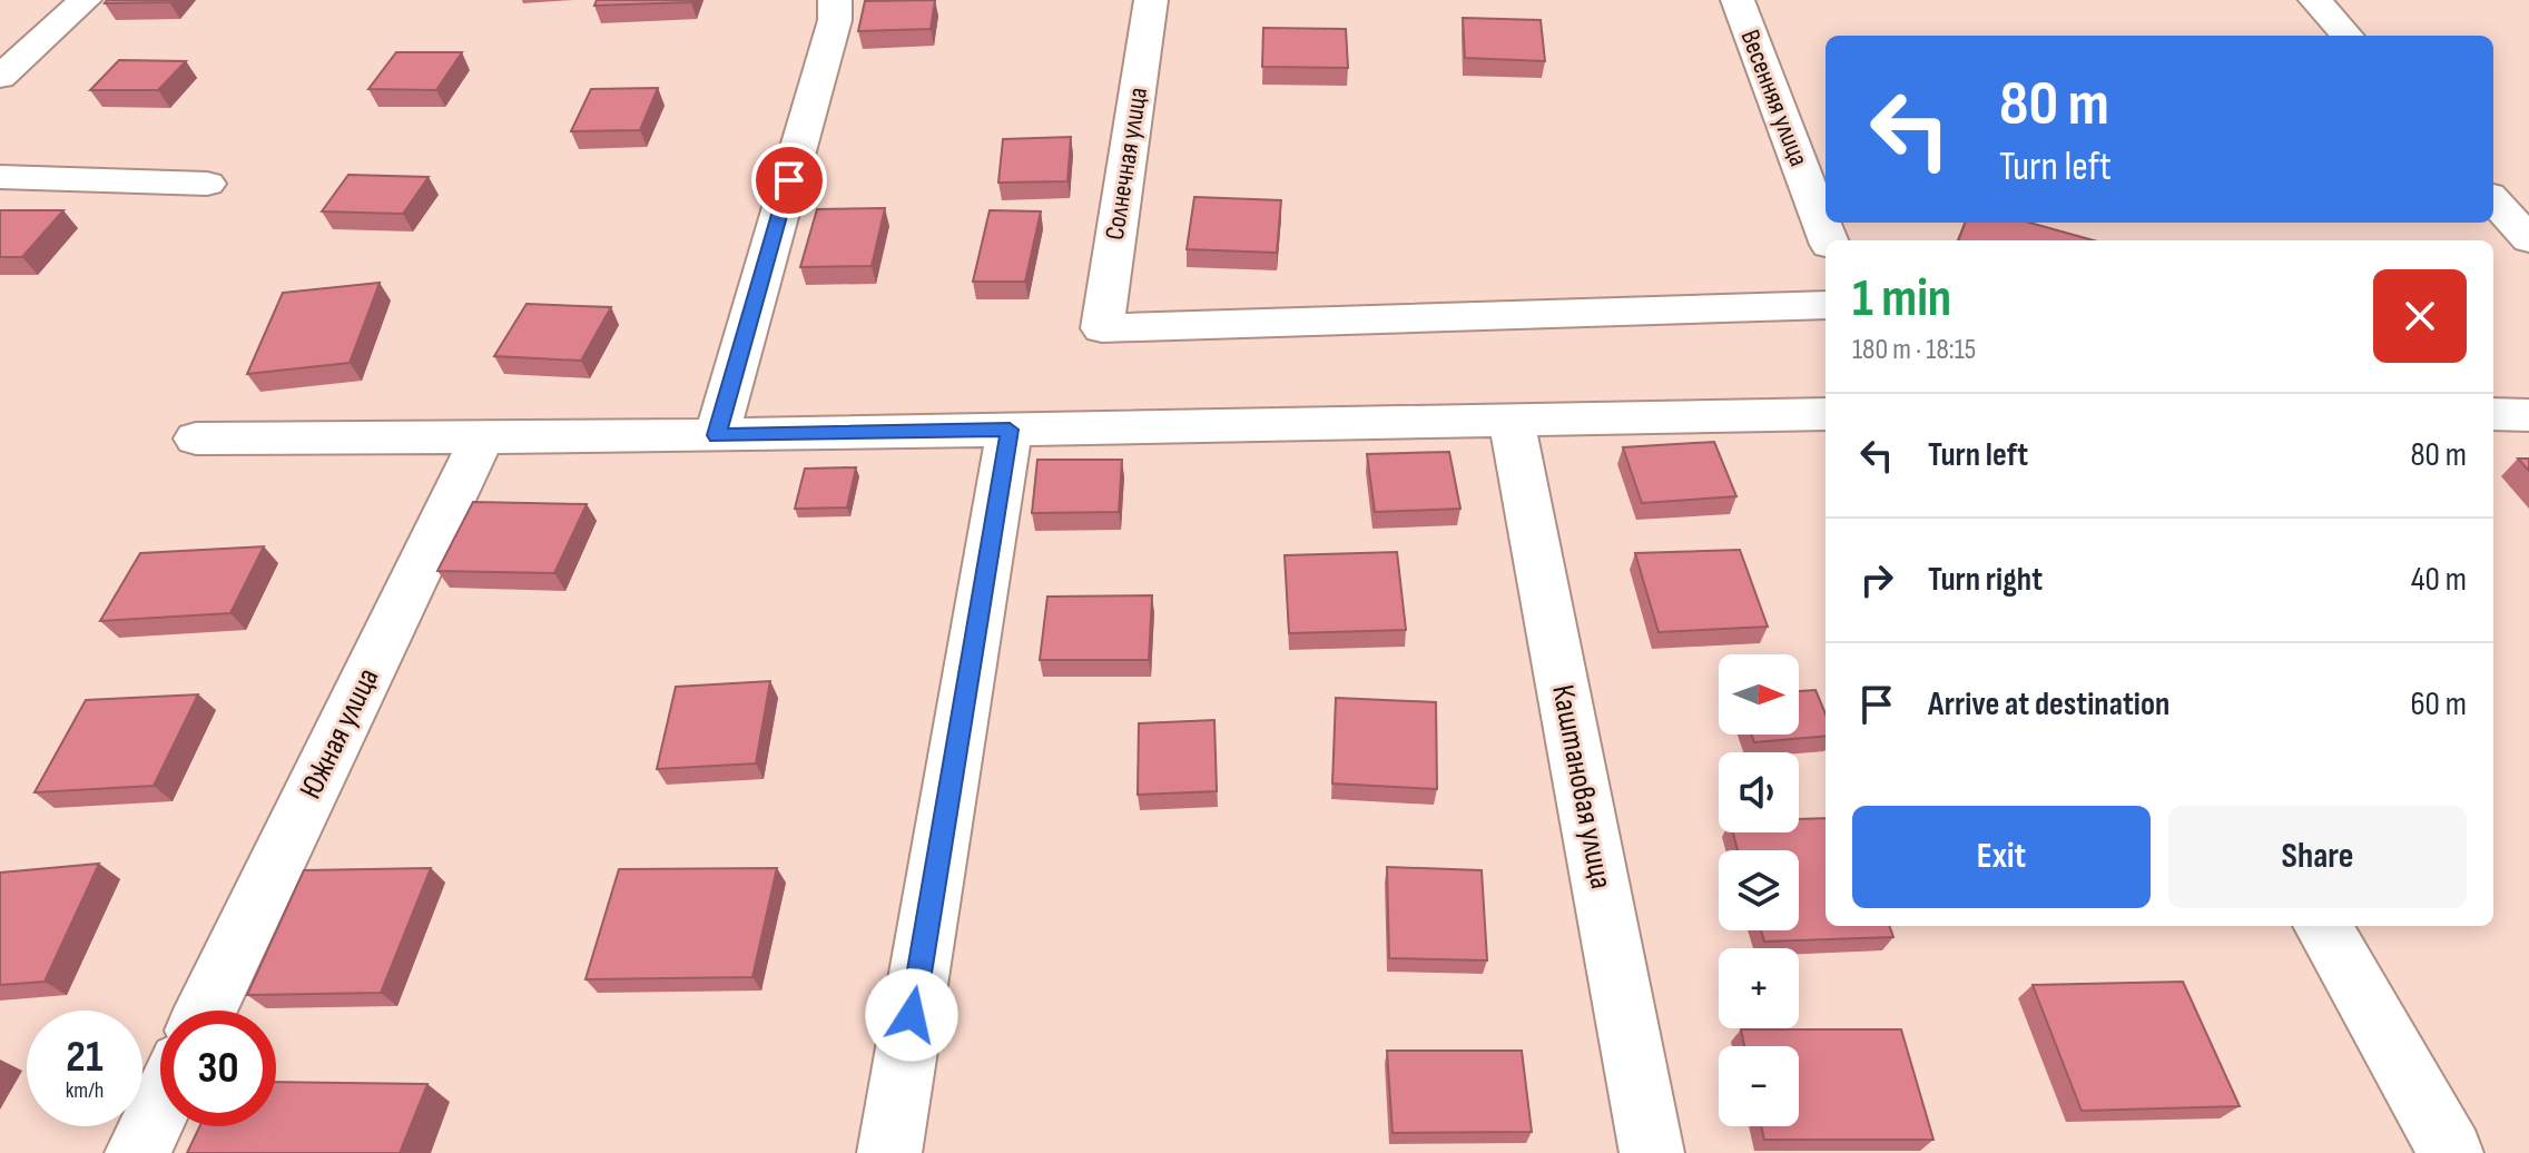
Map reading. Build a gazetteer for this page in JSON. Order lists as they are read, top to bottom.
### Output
{
  "streets": {
    "street": [
      "Весенняя улица",
      "Солнечная улица",
      "Южная улица",
      "Каштановая улица"
    ]
  },
  "north": "right",
  "page": {
    "turn": ["80 m", "Turn left"],
    "heading": ["1 min", "180 m · 18:15"],
    "list": [
      {
        "name": "Turn left",
        "value": "80 m"
      },
      {
        "name": "Turn right",
        "value": "40 m"
      },
      {
        "name": "Arrive at destination",
        "value": "60 m"
      }
    ],
    "map_buttons": ["+", "−"],
    "buttons": ["Exit", "Share"],
    "speed": "21 km/h",
    "limit": "30"
  }
}
